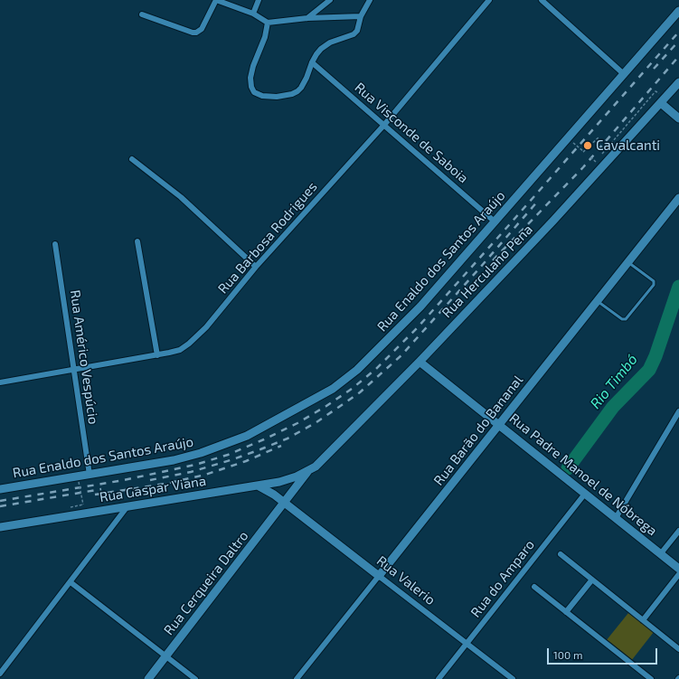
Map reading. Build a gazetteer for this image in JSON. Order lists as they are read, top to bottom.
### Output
{
  "streets": {
    "main road": [
      "Rua Enaldo dos Santos Araújo",
      "Rua Herculano Pena",
      "Rua Barão do Bananal",
      "Rua Padre Manoel de Nóbrega",
      "Rua Gaspar Viana",
      "Rua Valerio",
      "Rua Cerqueira Daltro"
    ],
    "street": [
      "Rua Visconde de Saboia",
      "Rua Barbosa Rodrigues",
      "Rua Américo Vespúcio",
      "Rua do Amparo"
    ]
  },
  "crossings": [
    ["Rua Visconde de Saboia", "Rua Barbosa Rodrigues"],
    ["Rua Visconde de Saboia", "Rua Enaldo dos Santos Araújo"],
    ["Rua Barbosa Rodrigues", "Rua Américo Vespúcio"],
    ["Rua Enaldo dos Santos Araújo", "Rua Américo Vespúcio"],
    ["Rua Herculano Pena", "Rua Padre Manoel de Nóbrega"],
    ["Rua Herculano Pena", "Rua Gaspar Viana"],
    ["Rua Herculano Pena", "Rua Cerqueira Daltro"],
    ["Rua Barão do Bananal", "Rua Padre Manoel de Nóbrega"],
    ["Rua Barão do Bananal", "Rua Valerio"],
    ["Rua Padre Manoel de Nóbrega", "Rua do Amparo"],
    ["Rua Gaspar Viana", "Rua Cerqueira Daltro"],
    ["Rua do Amparo", "Rua Valerio"],
    ["Rua Valerio", "Rua Cerqueira Daltro"]
  ],
  "water": ["Rio Timbó"],
  "places": ["Cavalcanti"],
  "scale_bar": "100 m"
}
